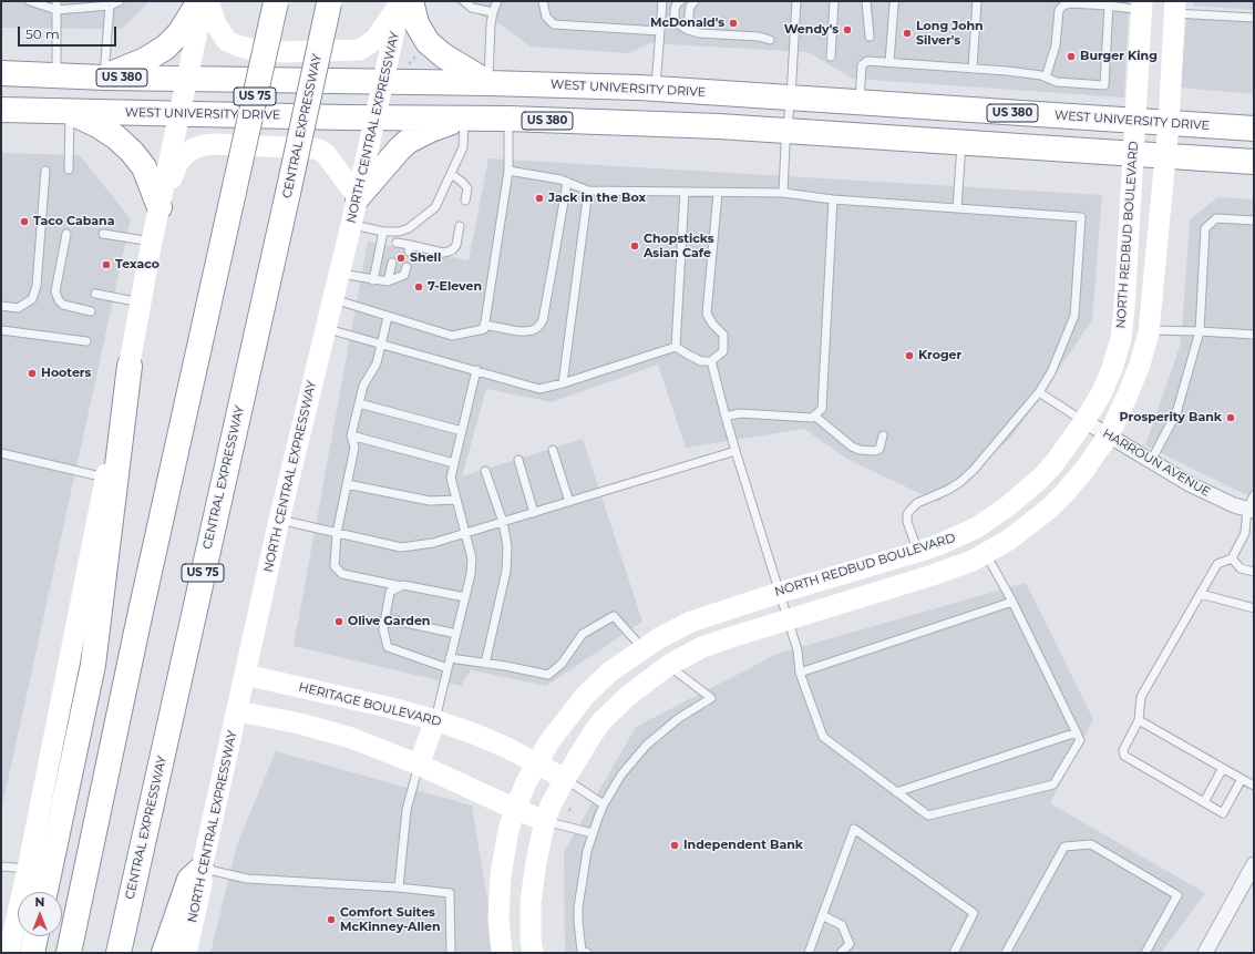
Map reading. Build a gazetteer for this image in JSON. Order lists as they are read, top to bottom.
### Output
{
  "streets": {
    "highway": [
      "US 380",
      "WEST UNIVERSITY DRIVE",
      "US 75",
      "CENTRAL EXPRESSWAY"
    ],
    "street": [
      "NORTH CENTRAL EXPRESSWAY",
      "NORTH REDBUD BOULEVARD",
      "HARROUN AVENUE",
      "HERITAGE BOULEVARD"
    ]
  },
  "crossings": [
    ["WEST UNIVERSITY DRIVE", "NORTH CENTRAL EXPRESSWAY"],
    ["WEST UNIVERSITY DRIVE", "NORTH REDBUD BOULEVARD"],
    ["NORTH CENTRAL EXPRESSWAY", "HERITAGE BOULEVARD"],
    ["NORTH REDBUD BOULEVARD", "HARROUN AVENUE"],
    ["NORTH REDBUD BOULEVARD", "HERITAGE BOULEVARD"]
  ],
  "places": [
    "McDonald's",
    "Wendy's",
    "Long John Silver's",
    "Burger King",
    "Jack in the Box",
    "Taco Cabana",
    "Chopsticks Asian Cafe",
    "Shell",
    "Texaco",
    "7-Eleven",
    "Kroger",
    "Hooters",
    "Prosperity Bank",
    "Olive Garden",
    "Independent Bank",
    "Comfort Suites McKinney-Allen"
  ],
  "scale_bar": "50 m",
  "north": "top"
}
